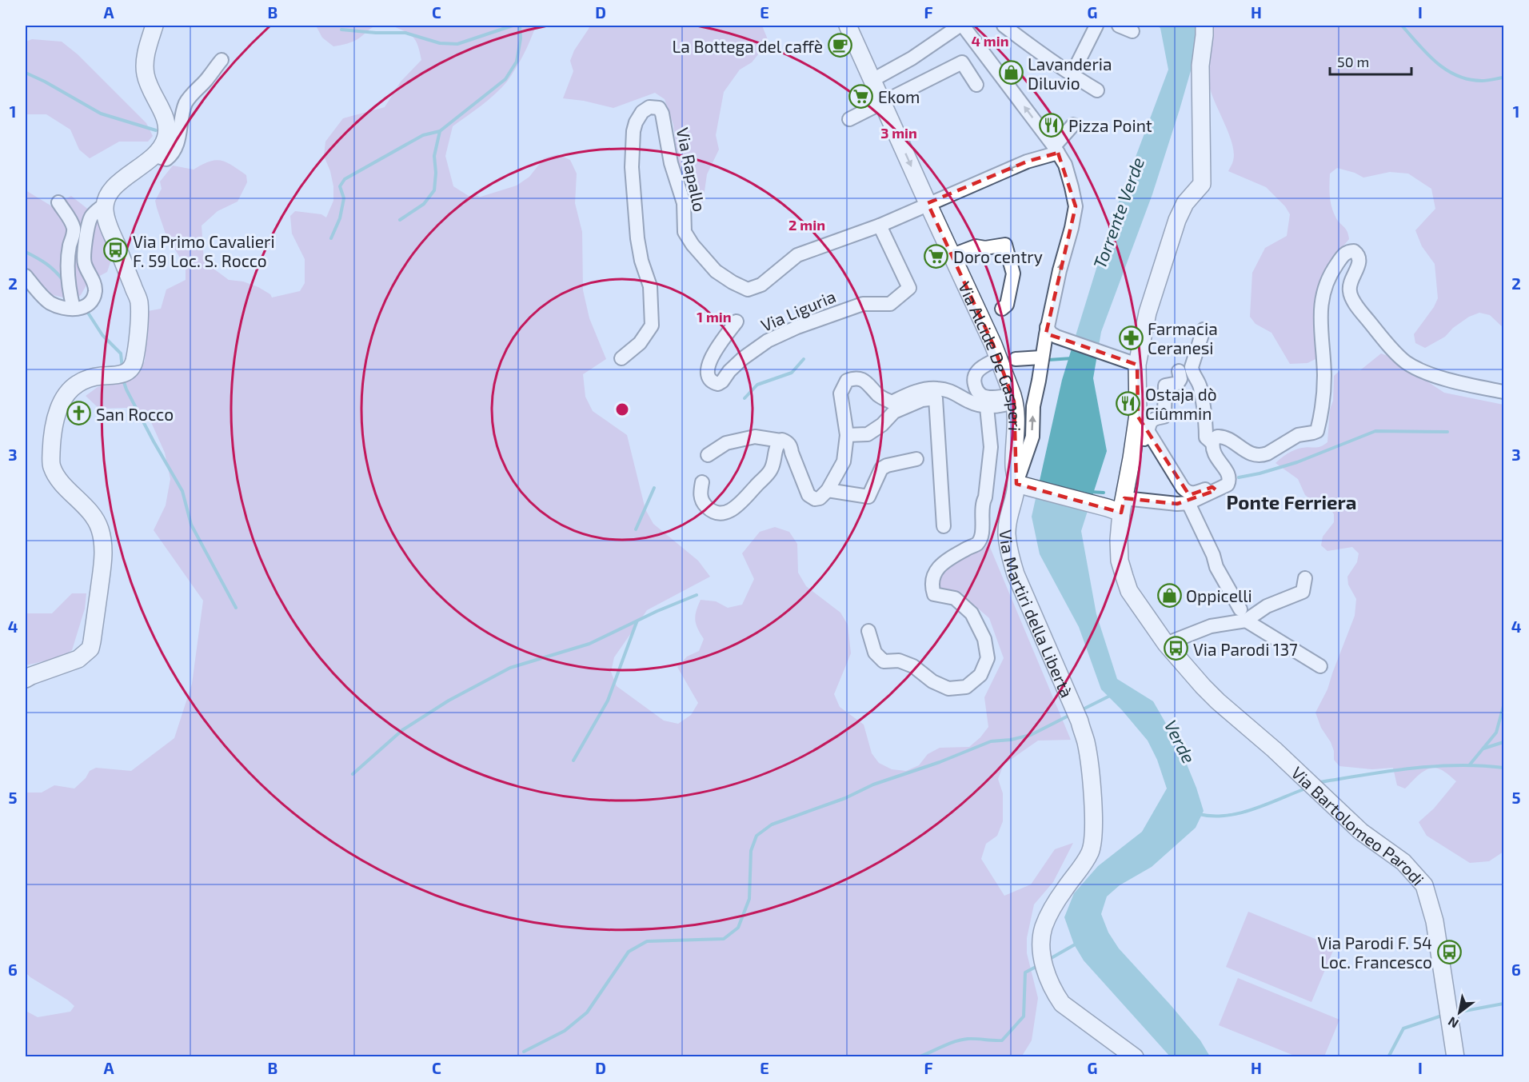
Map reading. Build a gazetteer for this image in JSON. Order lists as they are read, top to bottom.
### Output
{
  "streets": {
    "main road": ["Via Alcide De Gasperi", "Via Martiri della Libertà", "Via Bartolomeo Parodi"],
    "street": ["Via Rapallo", "Via Liguria"]
  },
  "crossings": [
    ["Via Rapallo", "Via Liguria"],
    ["Via Rapallo", "Via Alcide De Gasperi"],
    ["Via Rapallo", "Via Martiri della Libertà"],
    ["Via Alcide De Gasperi", "Via Martiri della Libertà"]
  ],
  "one_way": ["Via Martiri della Libertà"],
  "districts": ["Ponte Ferriera"],
  "water": ["Torrente Verde", "Verde"],
  "places": {
    "cafe": ["La Bottega del caffè"],
    "shop": ["Lavanderia Diluvio", "Oppicelli"],
    "supermarket": ["Ekom", "Doro centry"],
    "restaurant": ["Pizza Point", "Ostaja dò Ciûmmin"],
    "bus stop": ["Via Primo Cavalieri F. 59 Loc. S. Rocco", "Via Parodi 137", "Via Parodi F. 54 Loc. Francesco"],
    "pharmacy": ["Farmacia Ceranesi"],
    "church": ["San Rocco"]
  },
  "scale_bar": "50 m",
  "north": "bottom left",
  "grid": {
    "columns": [
      "A",
      "B",
      "C",
      "D",
      "E",
      "F",
      "G",
      "H",
      "I"
    ],
    "rows": [
      "1",
      "2",
      "3",
      "4",
      "5",
      "6"
    ]
  },
  "rings": [
    "4 min",
    "3 min",
    "2 min",
    "1 min"
  ]
}
